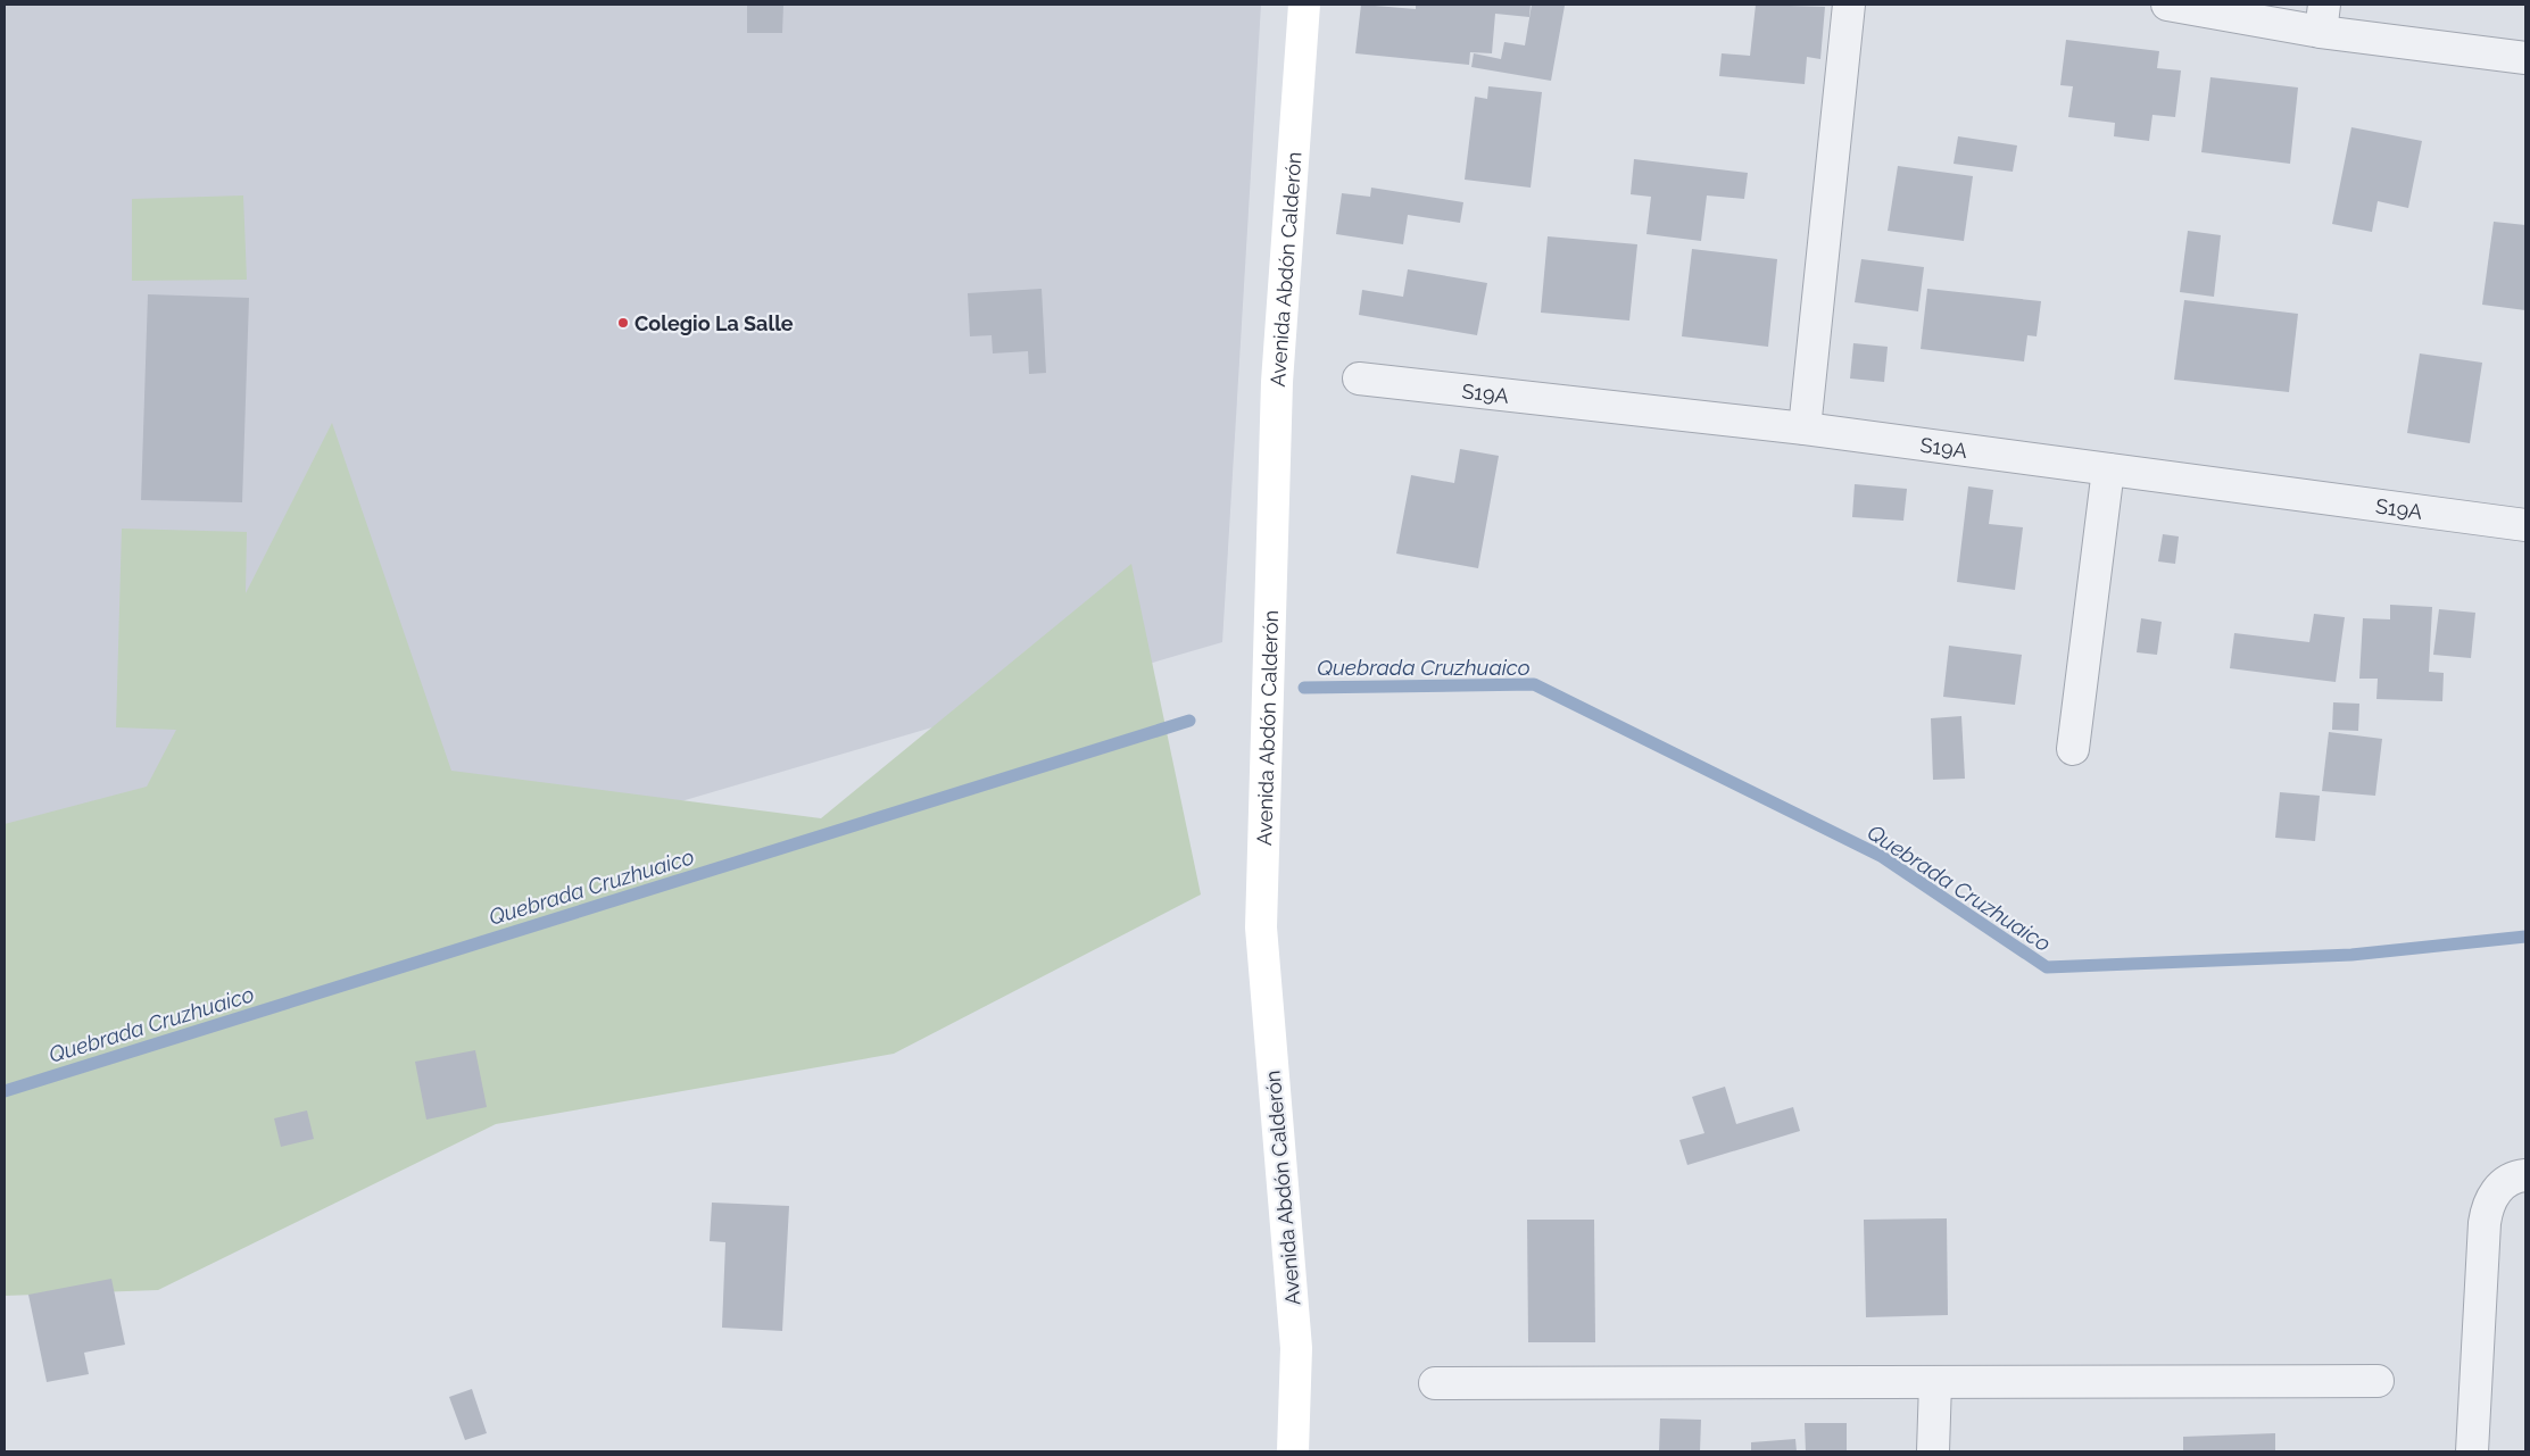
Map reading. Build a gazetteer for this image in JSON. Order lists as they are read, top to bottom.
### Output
{
  "streets": {
    "street": ["Avenida Abdón Calderón", "S19A"]
  },
  "water": ["Quebrada Cruzhuaico"],
  "places": ["Colegio La Salle"]
}
